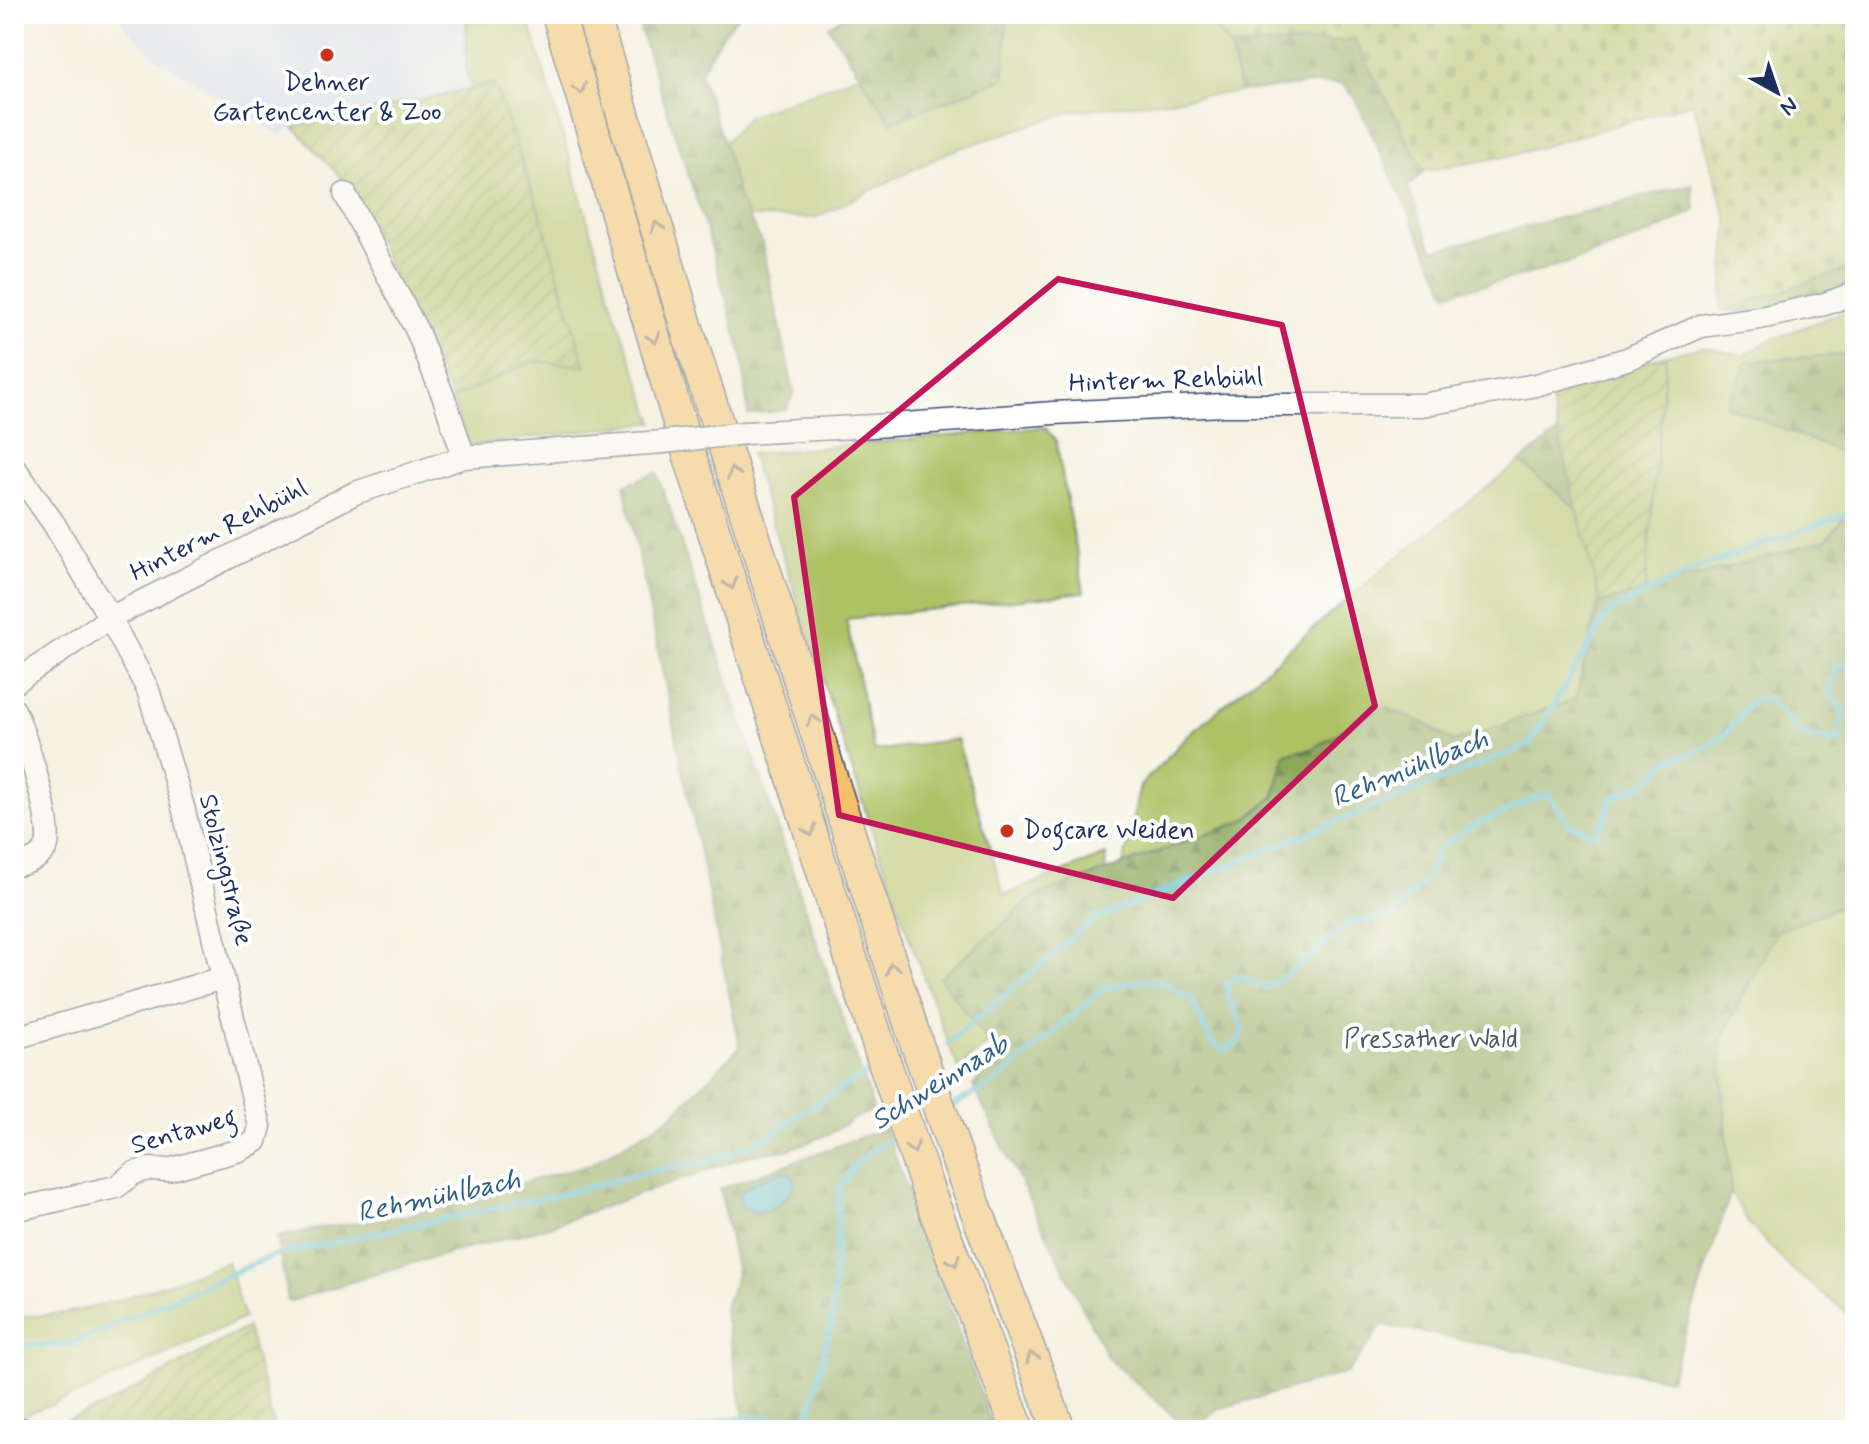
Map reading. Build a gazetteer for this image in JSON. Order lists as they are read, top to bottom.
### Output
{
  "streets": {
    "street": ["Hinterm Rehbühl", "Stolzingstraße", "Sentaweg"]
  },
  "crossings": [
    ["Hinterm Rehbühl", "Stolzingstraße"],
    ["Stolzingstraße", "Sentaweg"]
  ],
  "water": ["Rehmühlbach", "Schweinnaab"],
  "parks": ["Pressather Wald"],
  "places": ["Dehner Gartencenter & Zoo", "Dogcare Weiden"],
  "north": "bottom right"
}
